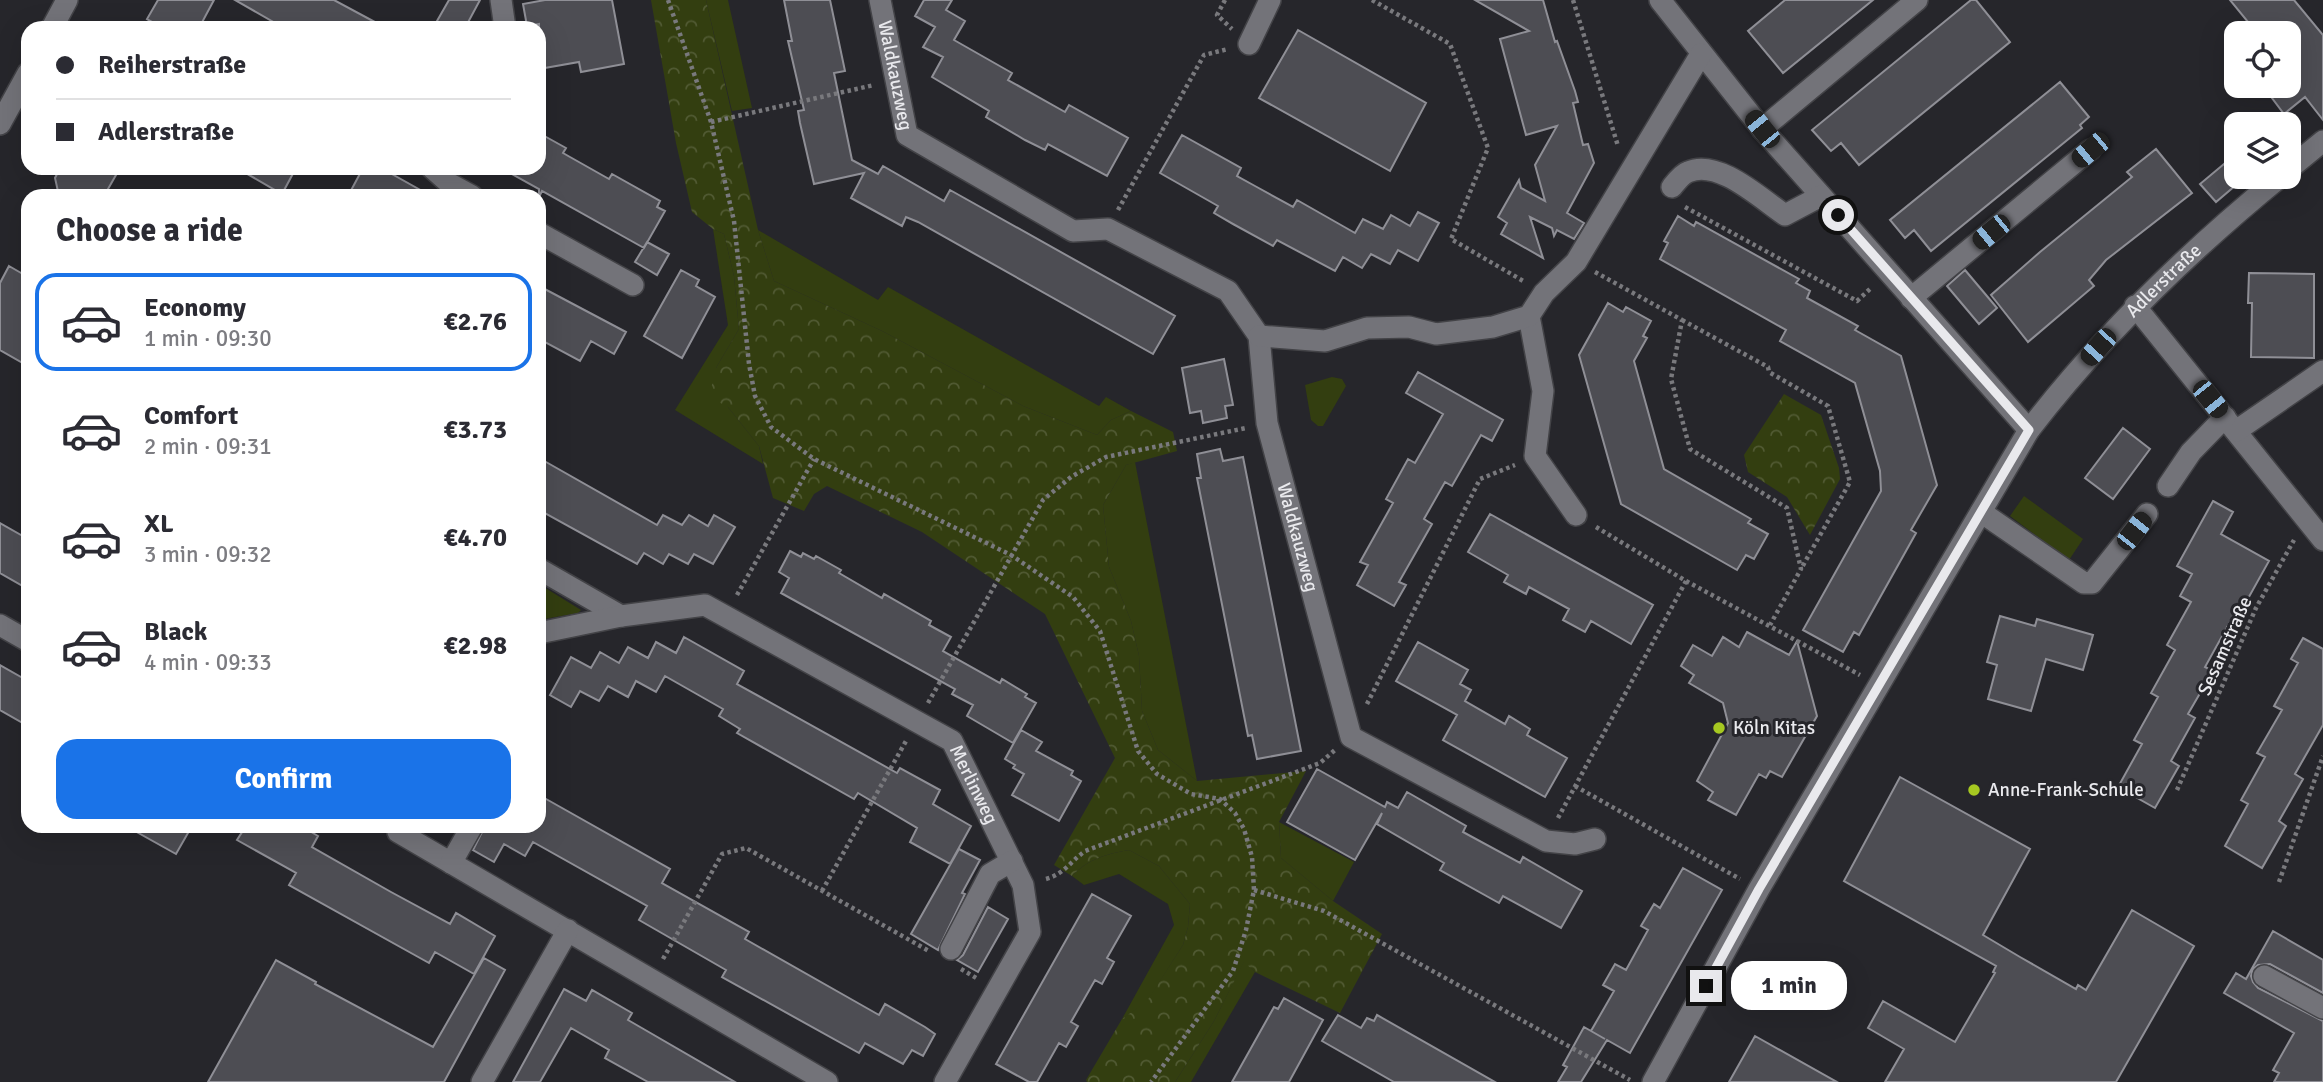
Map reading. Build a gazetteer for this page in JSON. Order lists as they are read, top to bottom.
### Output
{
  "streets": {
    "street": ["Waldkauzweg", "Adlerstraße", "Merlinweg"],
    "path": ["Sesamstraße"]
  },
  "places": ["Köln Kitas", "Anne-Frank-Schule"],
  "page": {
    "banner": ["Reiherstraße", "Adlerstraße"],
    "heading": "Choose a ride",
    "list": [
      {
        "name": "Economy",
        "note": "1 min · 09:30",
        "value": "€2.76"
      },
      {
        "name": "Comfort",
        "note": "2 min · 09:31",
        "value": "€3.73"
      },
      {
        "name": "XL",
        "note": "3 min · 09:32",
        "value": "€4.70"
      },
      {
        "name": "Black",
        "note": "4 min · 09:33",
        "value": "€2.98"
      }
    ],
    "buttons": "Confirm",
    "bubble": "1 min"
  }
}
